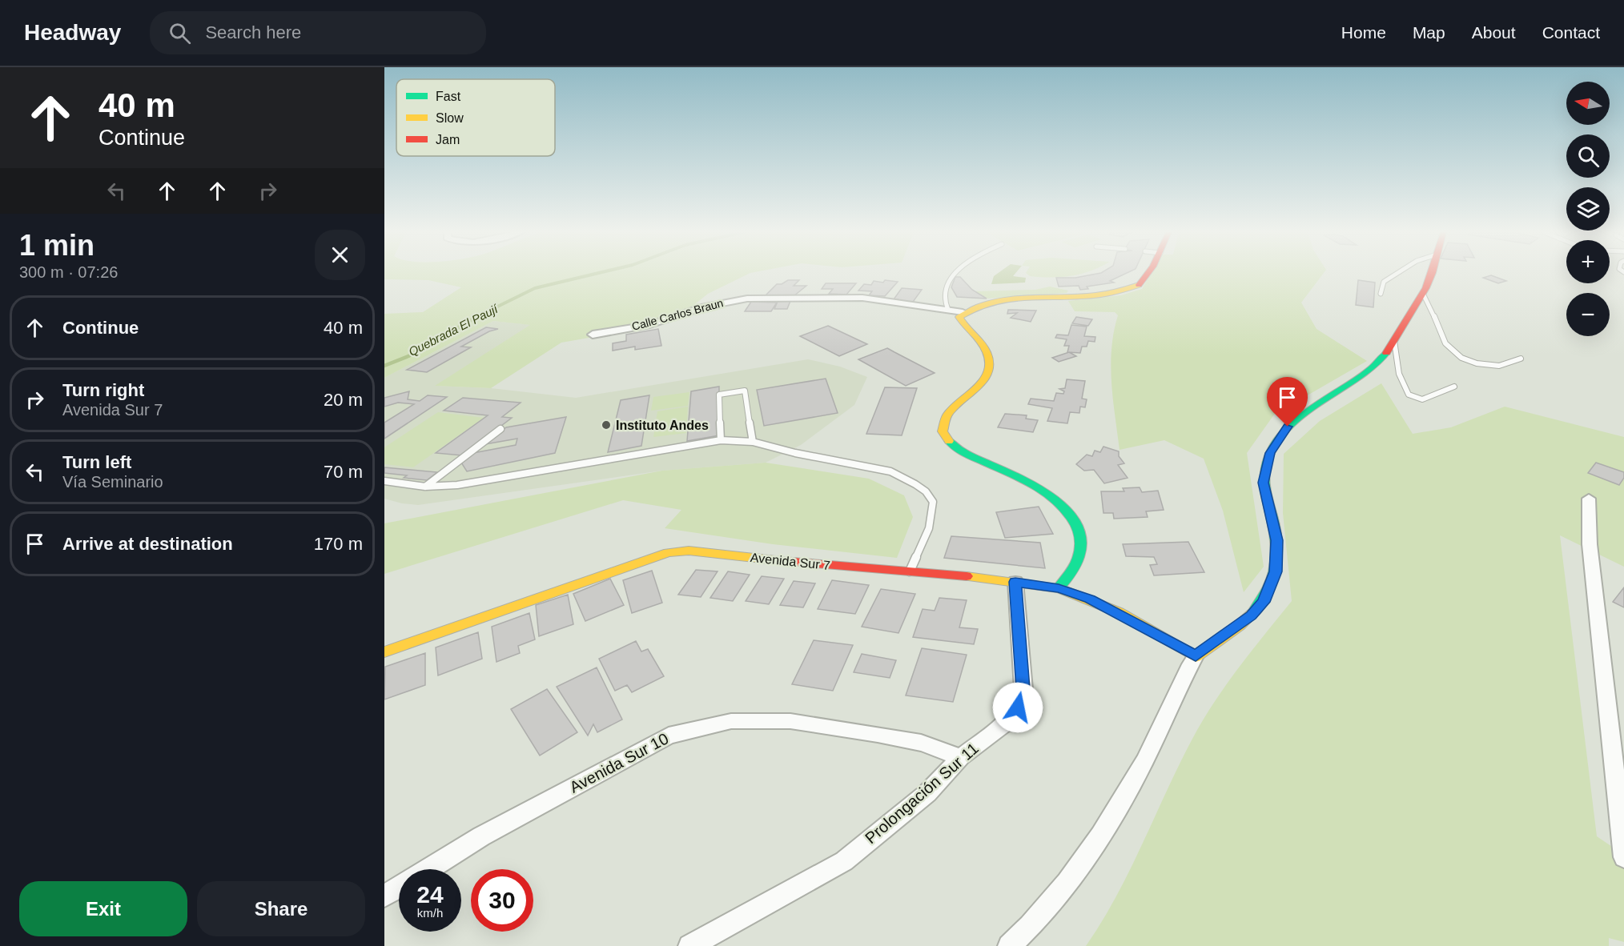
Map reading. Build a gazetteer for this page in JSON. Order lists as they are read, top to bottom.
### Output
{
  "streets": {
    "main road": ["Avenida Sur 7"],
    "street": ["Calle Carlos Braun", "Avenida Sur 10", "Prolongación Sur 11"]
  },
  "crossings": [
    ["Avenida Sur 7", "Prolongación Sur 11"],
    ["Avenida Sur 10", "Prolongación Sur 11"]
  ],
  "water": ["Quebrada El Paují"],
  "places": ["Instituto Andes"],
  "legend": ["Fast", "Slow", "Jam"],
  "north": "left",
  "page": {
    "header": "Headway",
    "search": "Search here",
    "nav": [
      "Home",
      "Map",
      "About",
      "Contact"
    ],
    "turn": ["40 m", "Continue"],
    "map_buttons": ["+", "−"],
    "heading": ["1 min", "300 m · 07:26"],
    "list": [
      {
        "name": "Continue",
        "value": "40 m"
      },
      {
        "name": "Turn right",
        "note": "Avenida Sur 7",
        "value": "20 m"
      },
      {
        "name": "Turn left",
        "note": "Vía Seminario",
        "value": "70 m"
      },
      {
        "name": "Arrive at destination",
        "value": "170 m"
      }
    ],
    "speed": "24 km/h",
    "limit": "30",
    "buttons": ["Exit", "Share"]
  }
}
